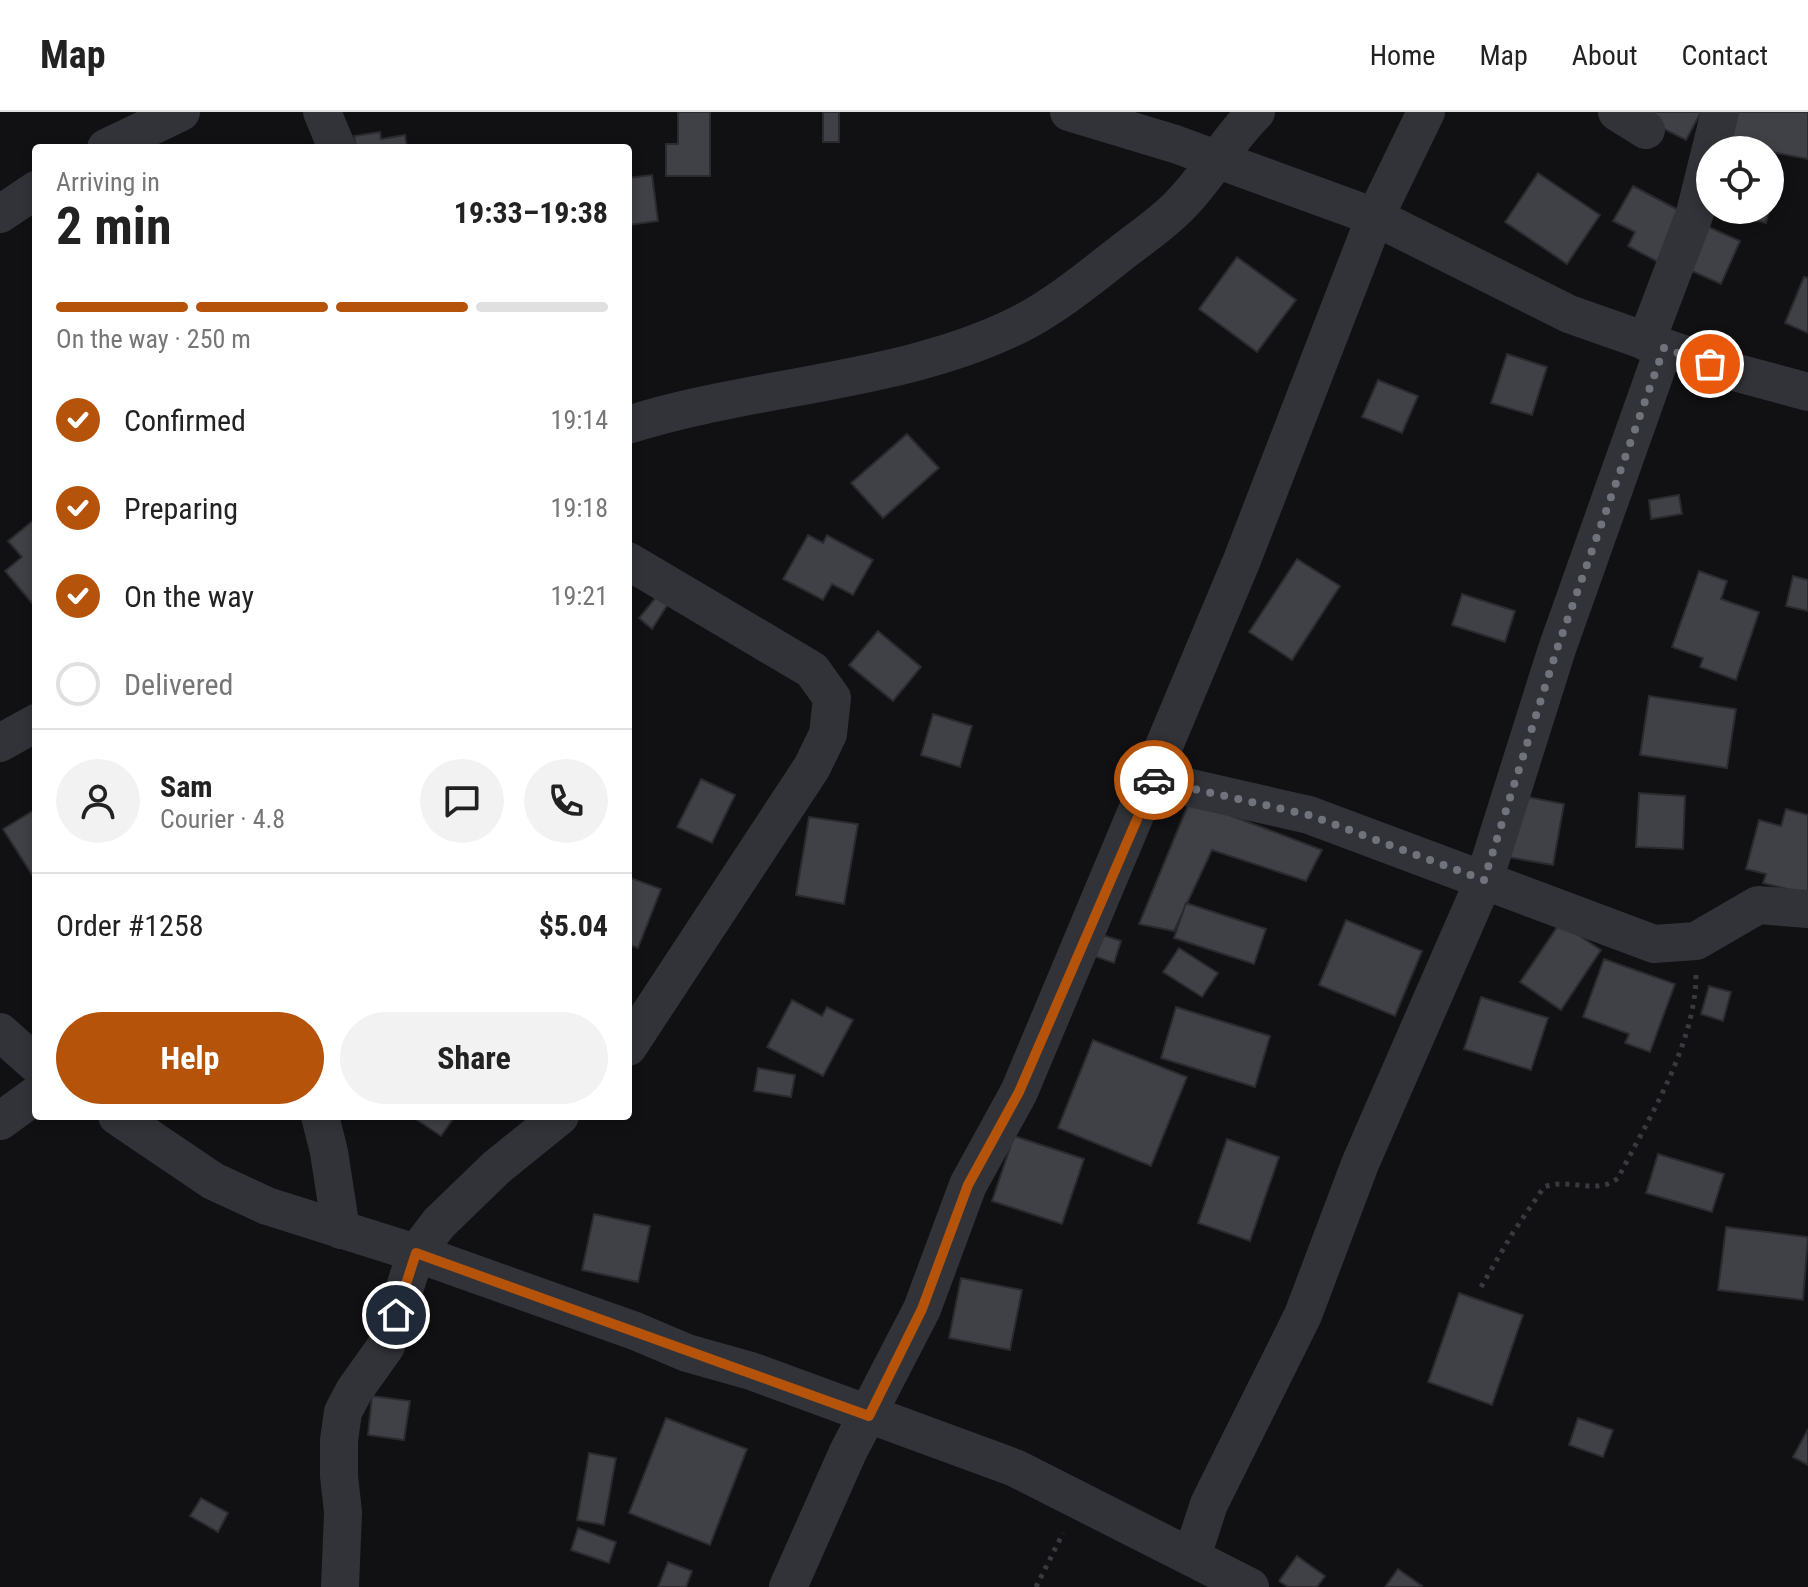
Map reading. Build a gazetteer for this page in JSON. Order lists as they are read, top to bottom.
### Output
{
  "page": {
    "header": "Map",
    "nav": [
      "Home",
      "Map",
      "About",
      "Contact"
    ],
    "heading": ["2 min", "Arriving in", "19:33–19:38"],
    "panel": [
      "Sam",
      "Courier · 4.8",
      "Order #1258",
      "$5.04"
    ],
    "bar": "On the way · 250 m",
    "list": [
      ["Confirmed", "19:14"],
      ["Preparing", "19:18"],
      ["On the way", "19:21"],
      "Delivered"
    ],
    "buttons": ["Help", "Share"]
  }
}
